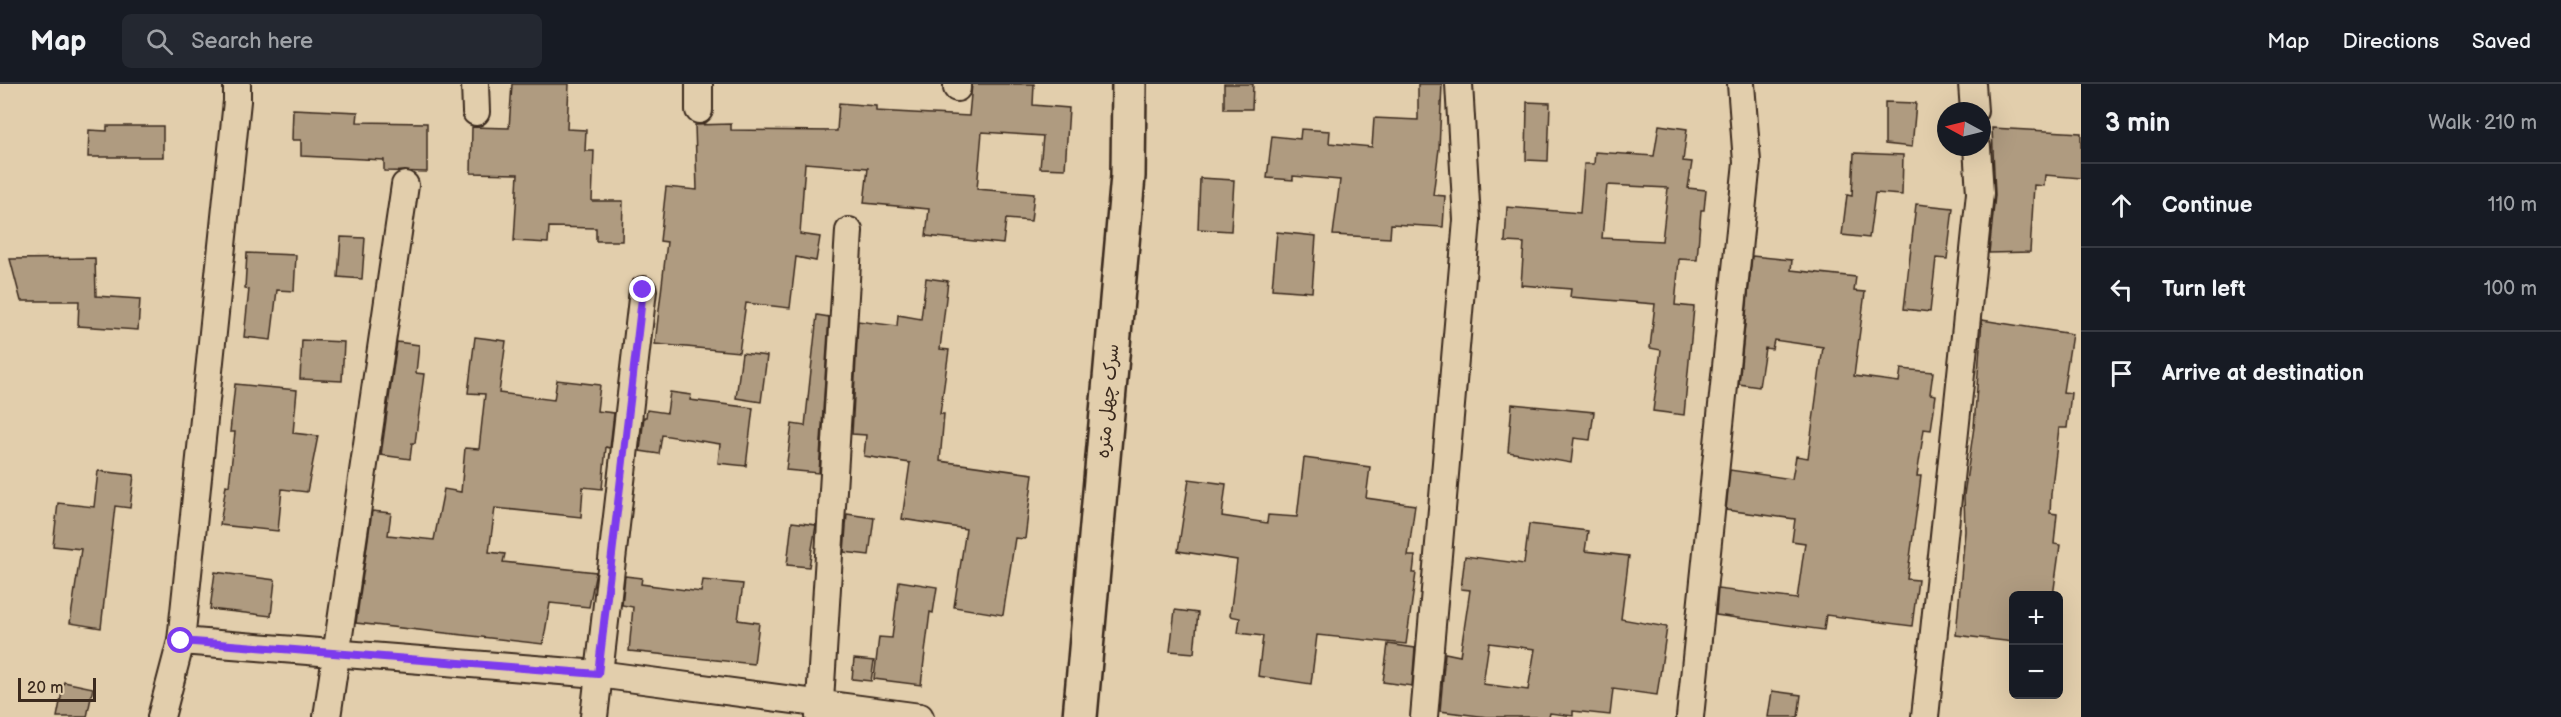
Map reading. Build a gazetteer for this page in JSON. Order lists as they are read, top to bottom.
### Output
{
  "streets": {
    "street": ["سرک چهل متره"]
  },
  "scale_bar": "20 m",
  "north": "left",
  "page": {
    "header": "Map",
    "search": "Search here",
    "nav": ["Map", "Directions", "Saved"],
    "heading": ["3 min", "Walk · 210 m"],
    "list": [
      ["Continue", "110 m"],
      ["Turn left", "100 m"],
      "Arrive at destination"
    ],
    "map_buttons": ["+", "−"],
    "scale": "20 m"
  }
}
